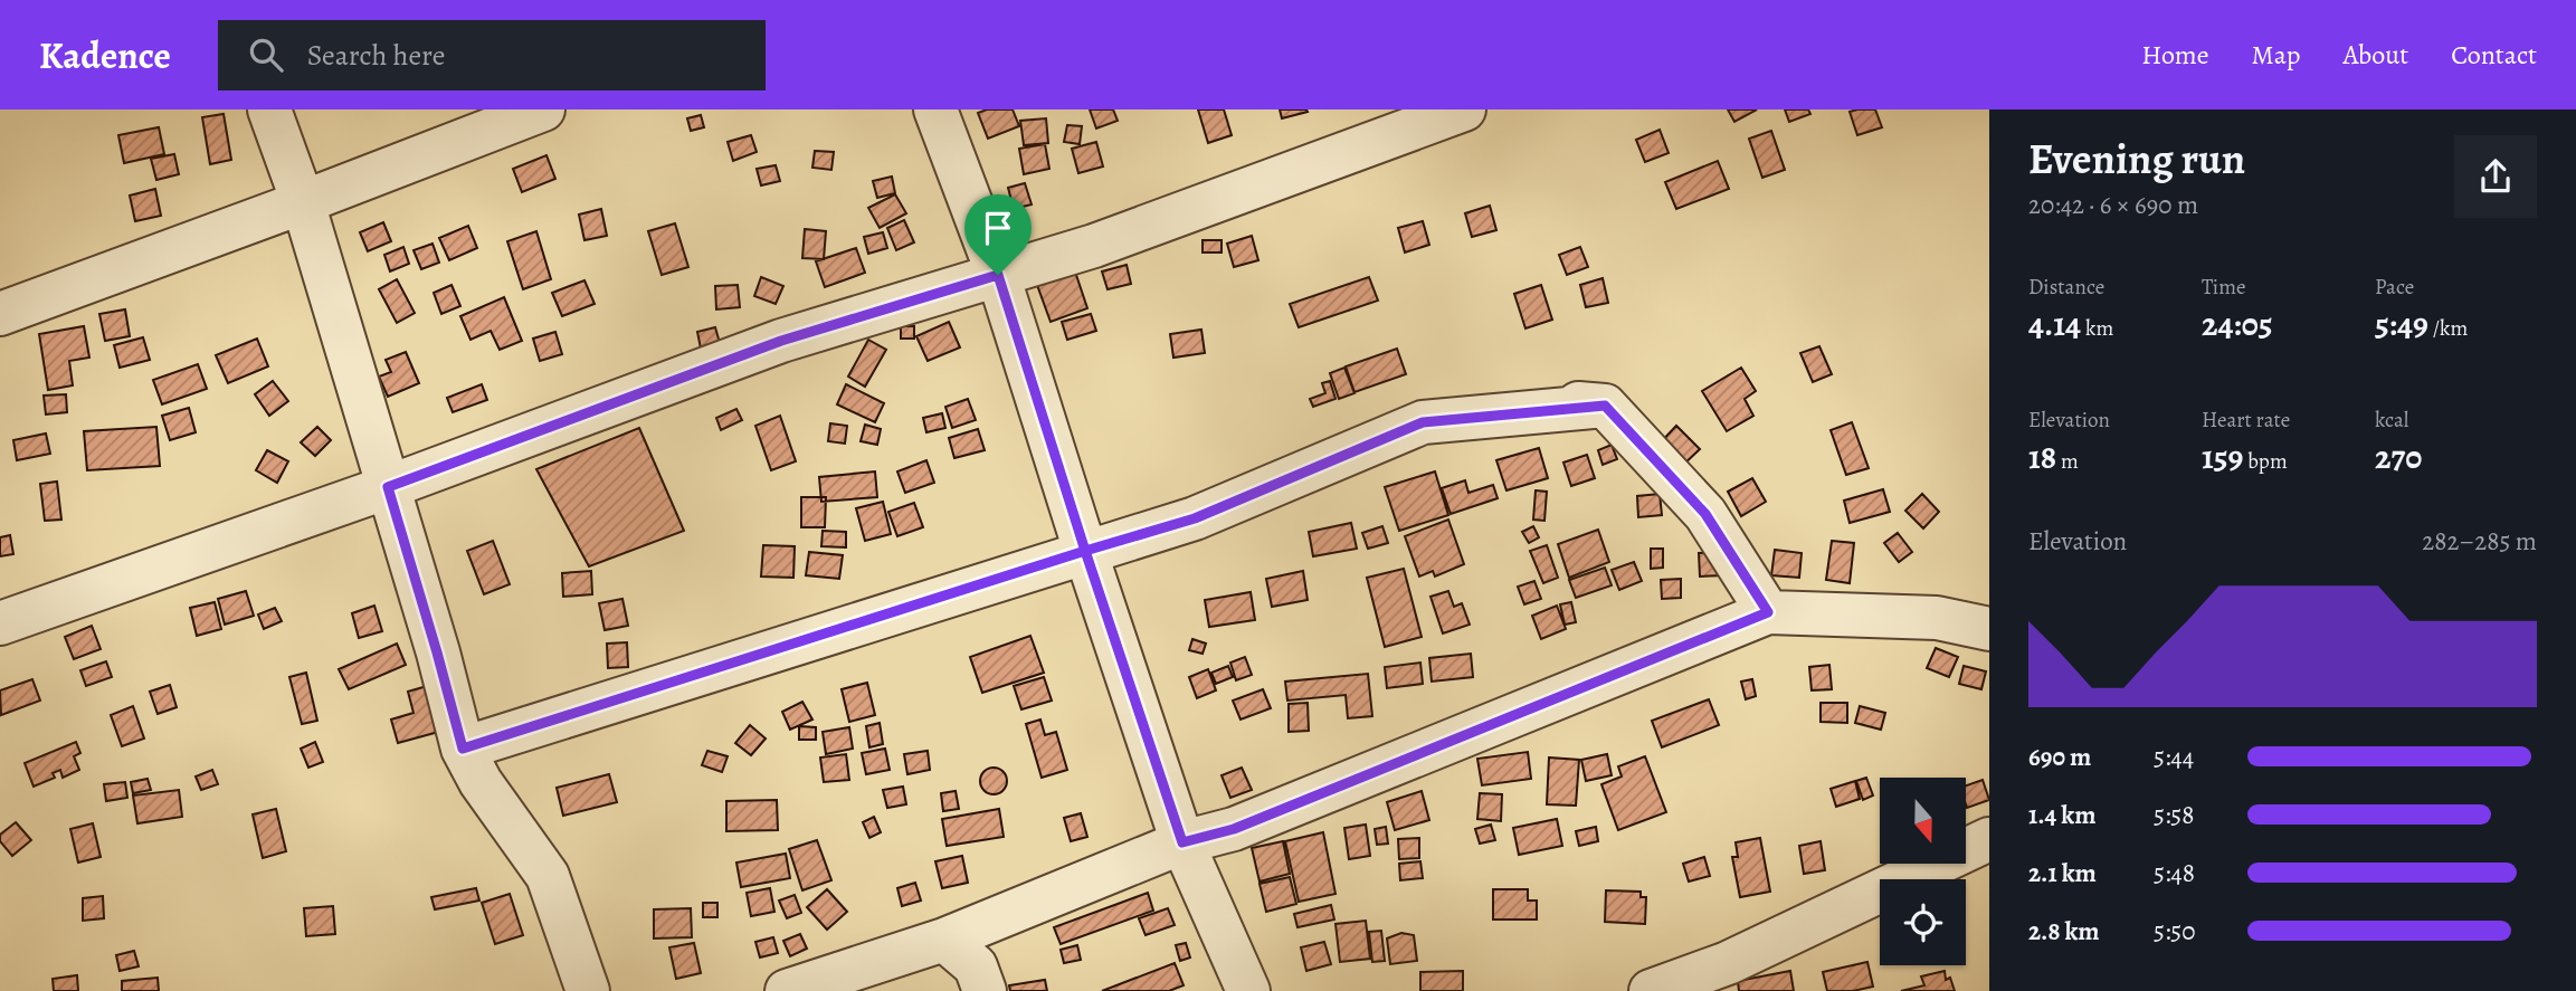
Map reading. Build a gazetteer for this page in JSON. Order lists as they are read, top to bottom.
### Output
{
  "north": "bottom",
  "page": {
    "header": "Kadence",
    "search": "Search here",
    "nav": [
      "Home",
      "Map",
      "About",
      "Contact"
    ],
    "heading": ["Evening run", "20:42 · 6 × 690 m"],
    "stats": [
      ["Distance", "4.14 km"],
      ["Time", "24:05"],
      ["Pace", "5:49 /km"],
      ["Elevation", "18 m"],
      ["Heart rate", "159 bpm"],
      ["kcal", "270"]
    ],
    "chart": ["Elevation", "282–285 m"],
    "list": [
      {
        "name": "690 m",
        "note": "5:44"
      },
      {
        "name": "1.4 km",
        "note": "5:58"
      },
      {
        "name": "2.1 km",
        "note": "5:48"
      },
      {
        "name": "2.8 km",
        "note": "5:50"
      }
    ]
  }
}
